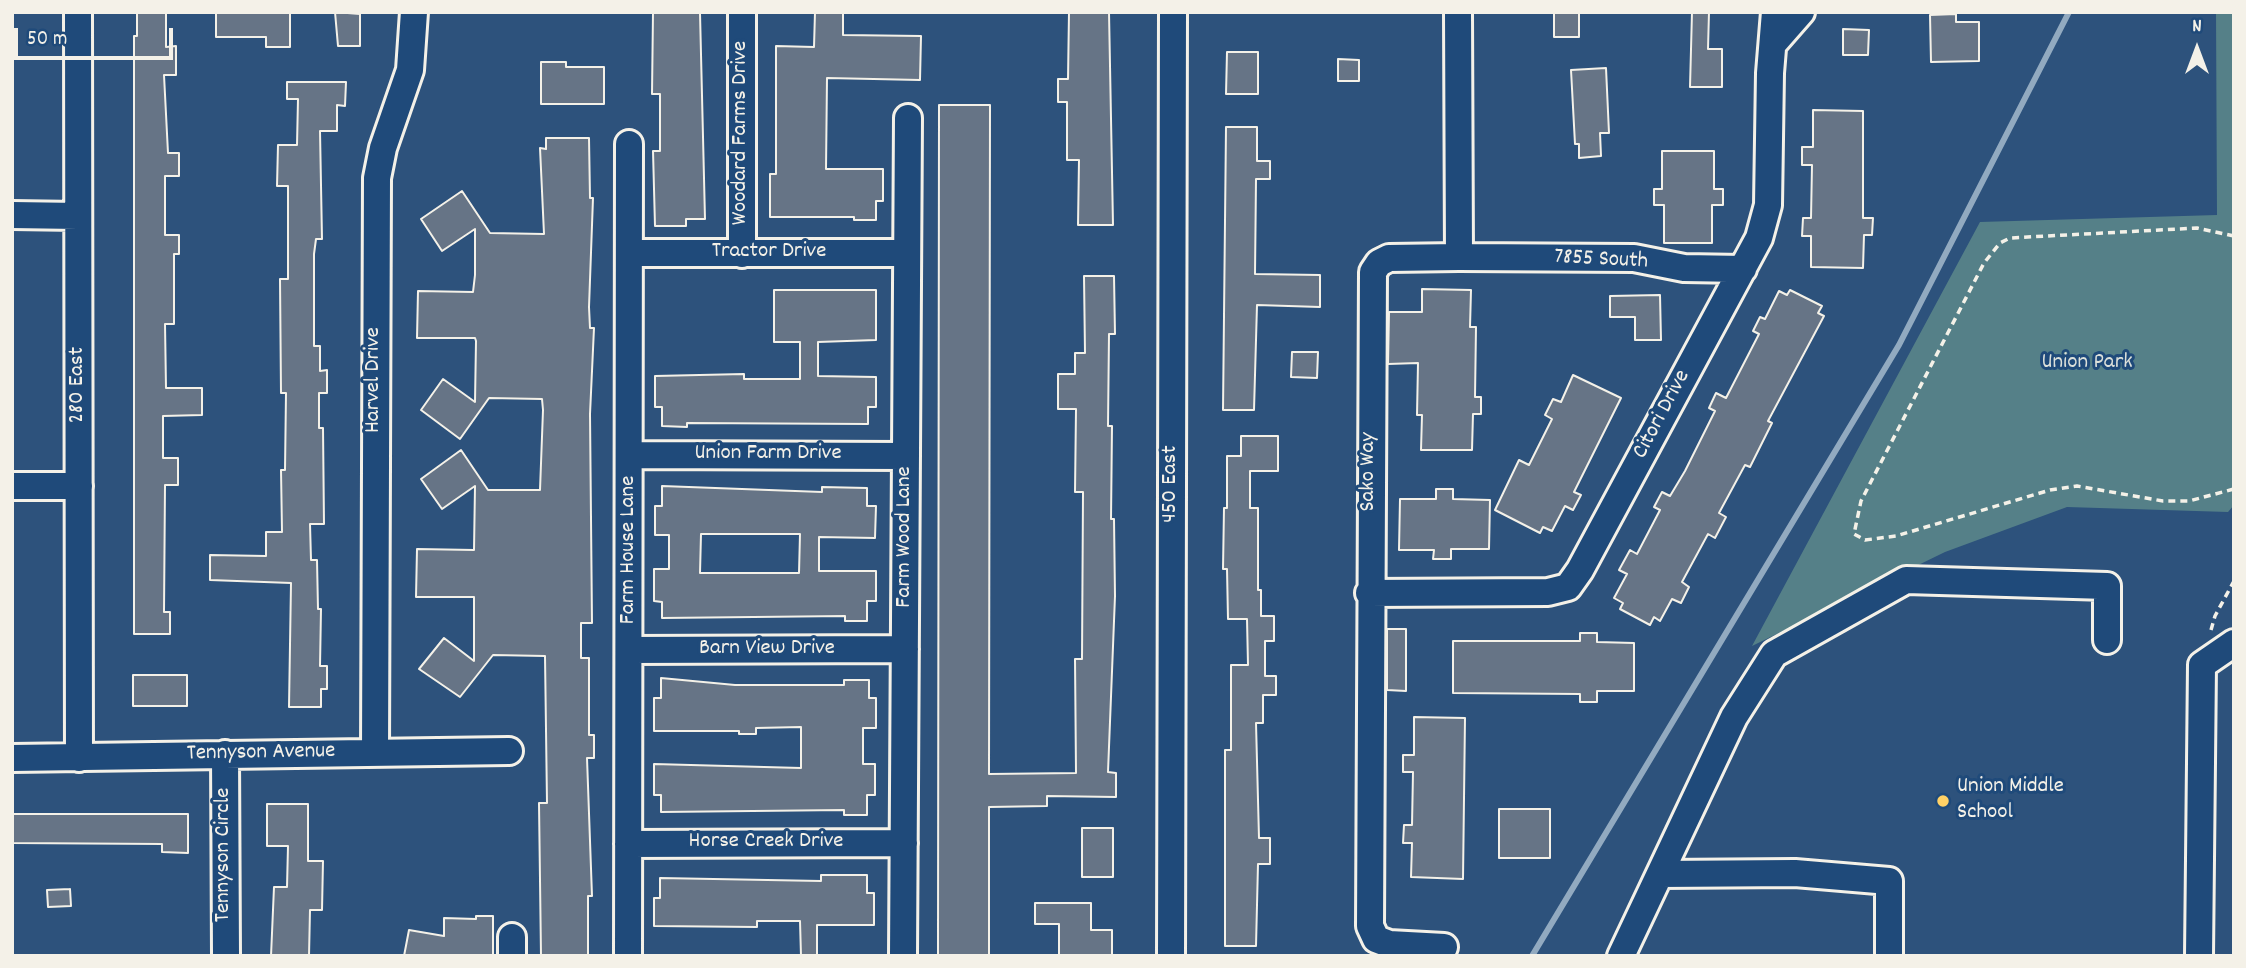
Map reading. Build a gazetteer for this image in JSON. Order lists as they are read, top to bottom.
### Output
{
  "streets": {
    "street": [
      "Woodard Farms Drive",
      "Tractor Drive",
      "7855 South",
      "Harvel Drive",
      "280 East",
      "Citori Drive",
      "Union Farm Drive",
      "Sako Way",
      "450 East",
      "Farm Wood Lane",
      "Farm House Lane",
      "Barn View Drive",
      "Tennyson Avenue",
      "Horse Creek Drive",
      "Tennyson Circle"
    ]
  },
  "crossings": [
    ["Woodard Farms Drive", "Tractor Drive"],
    ["Tractor Drive", "Farm Wood Lane"],
    ["Tractor Drive", "Farm House Lane"],
    ["7855 South", "Citori Drive"],
    ["7855 South", "Sako Way"],
    ["Harvel Drive", "Tennyson Avenue"],
    ["280 East", "Tennyson Avenue"],
    ["Citori Drive", "Sako Way"],
    ["Union Farm Drive", "Farm Wood Lane"],
    ["Union Farm Drive", "Farm House Lane"],
    ["Farm Wood Lane", "Barn View Drive"],
    ["Farm Wood Lane", "Horse Creek Drive"],
    ["Farm House Lane", "Barn View Drive"],
    ["Farm House Lane", "Horse Creek Drive"],
    ["Tennyson Avenue", "Tennyson Circle"]
  ],
  "parks": ["Union Park"],
  "places": ["Union Middle School"],
  "scale_bar": "50 m",
  "north": "top"
}
